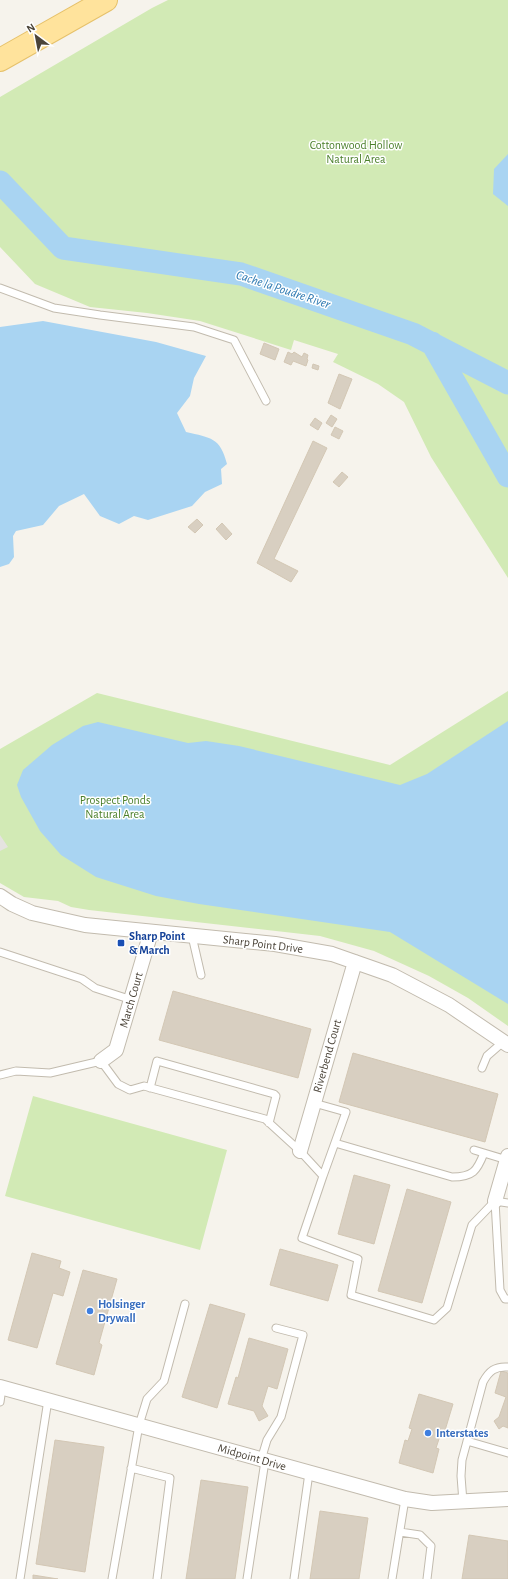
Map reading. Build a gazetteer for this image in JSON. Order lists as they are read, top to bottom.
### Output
{
  "streets": {
    "street": [
      "Sharp Point Drive",
      "March Court",
      "Riverbend Court",
      "Midpoint Drive"
    ]
  },
  "crossings": [
    ["Sharp Point Drive", "March Court"],
    ["Sharp Point Drive", "Riverbend Court"]
  ],
  "water": ["Cache la Poudre River"],
  "parks": ["Cottonwood Hollow Natural Area", "Prospect Ponds Natural Area"],
  "places": {
    "transit": ["Sharp Point & March"],
    "other": ["Holsinger Drywall", "Interstates"]
  },
  "north": "top left"
}
